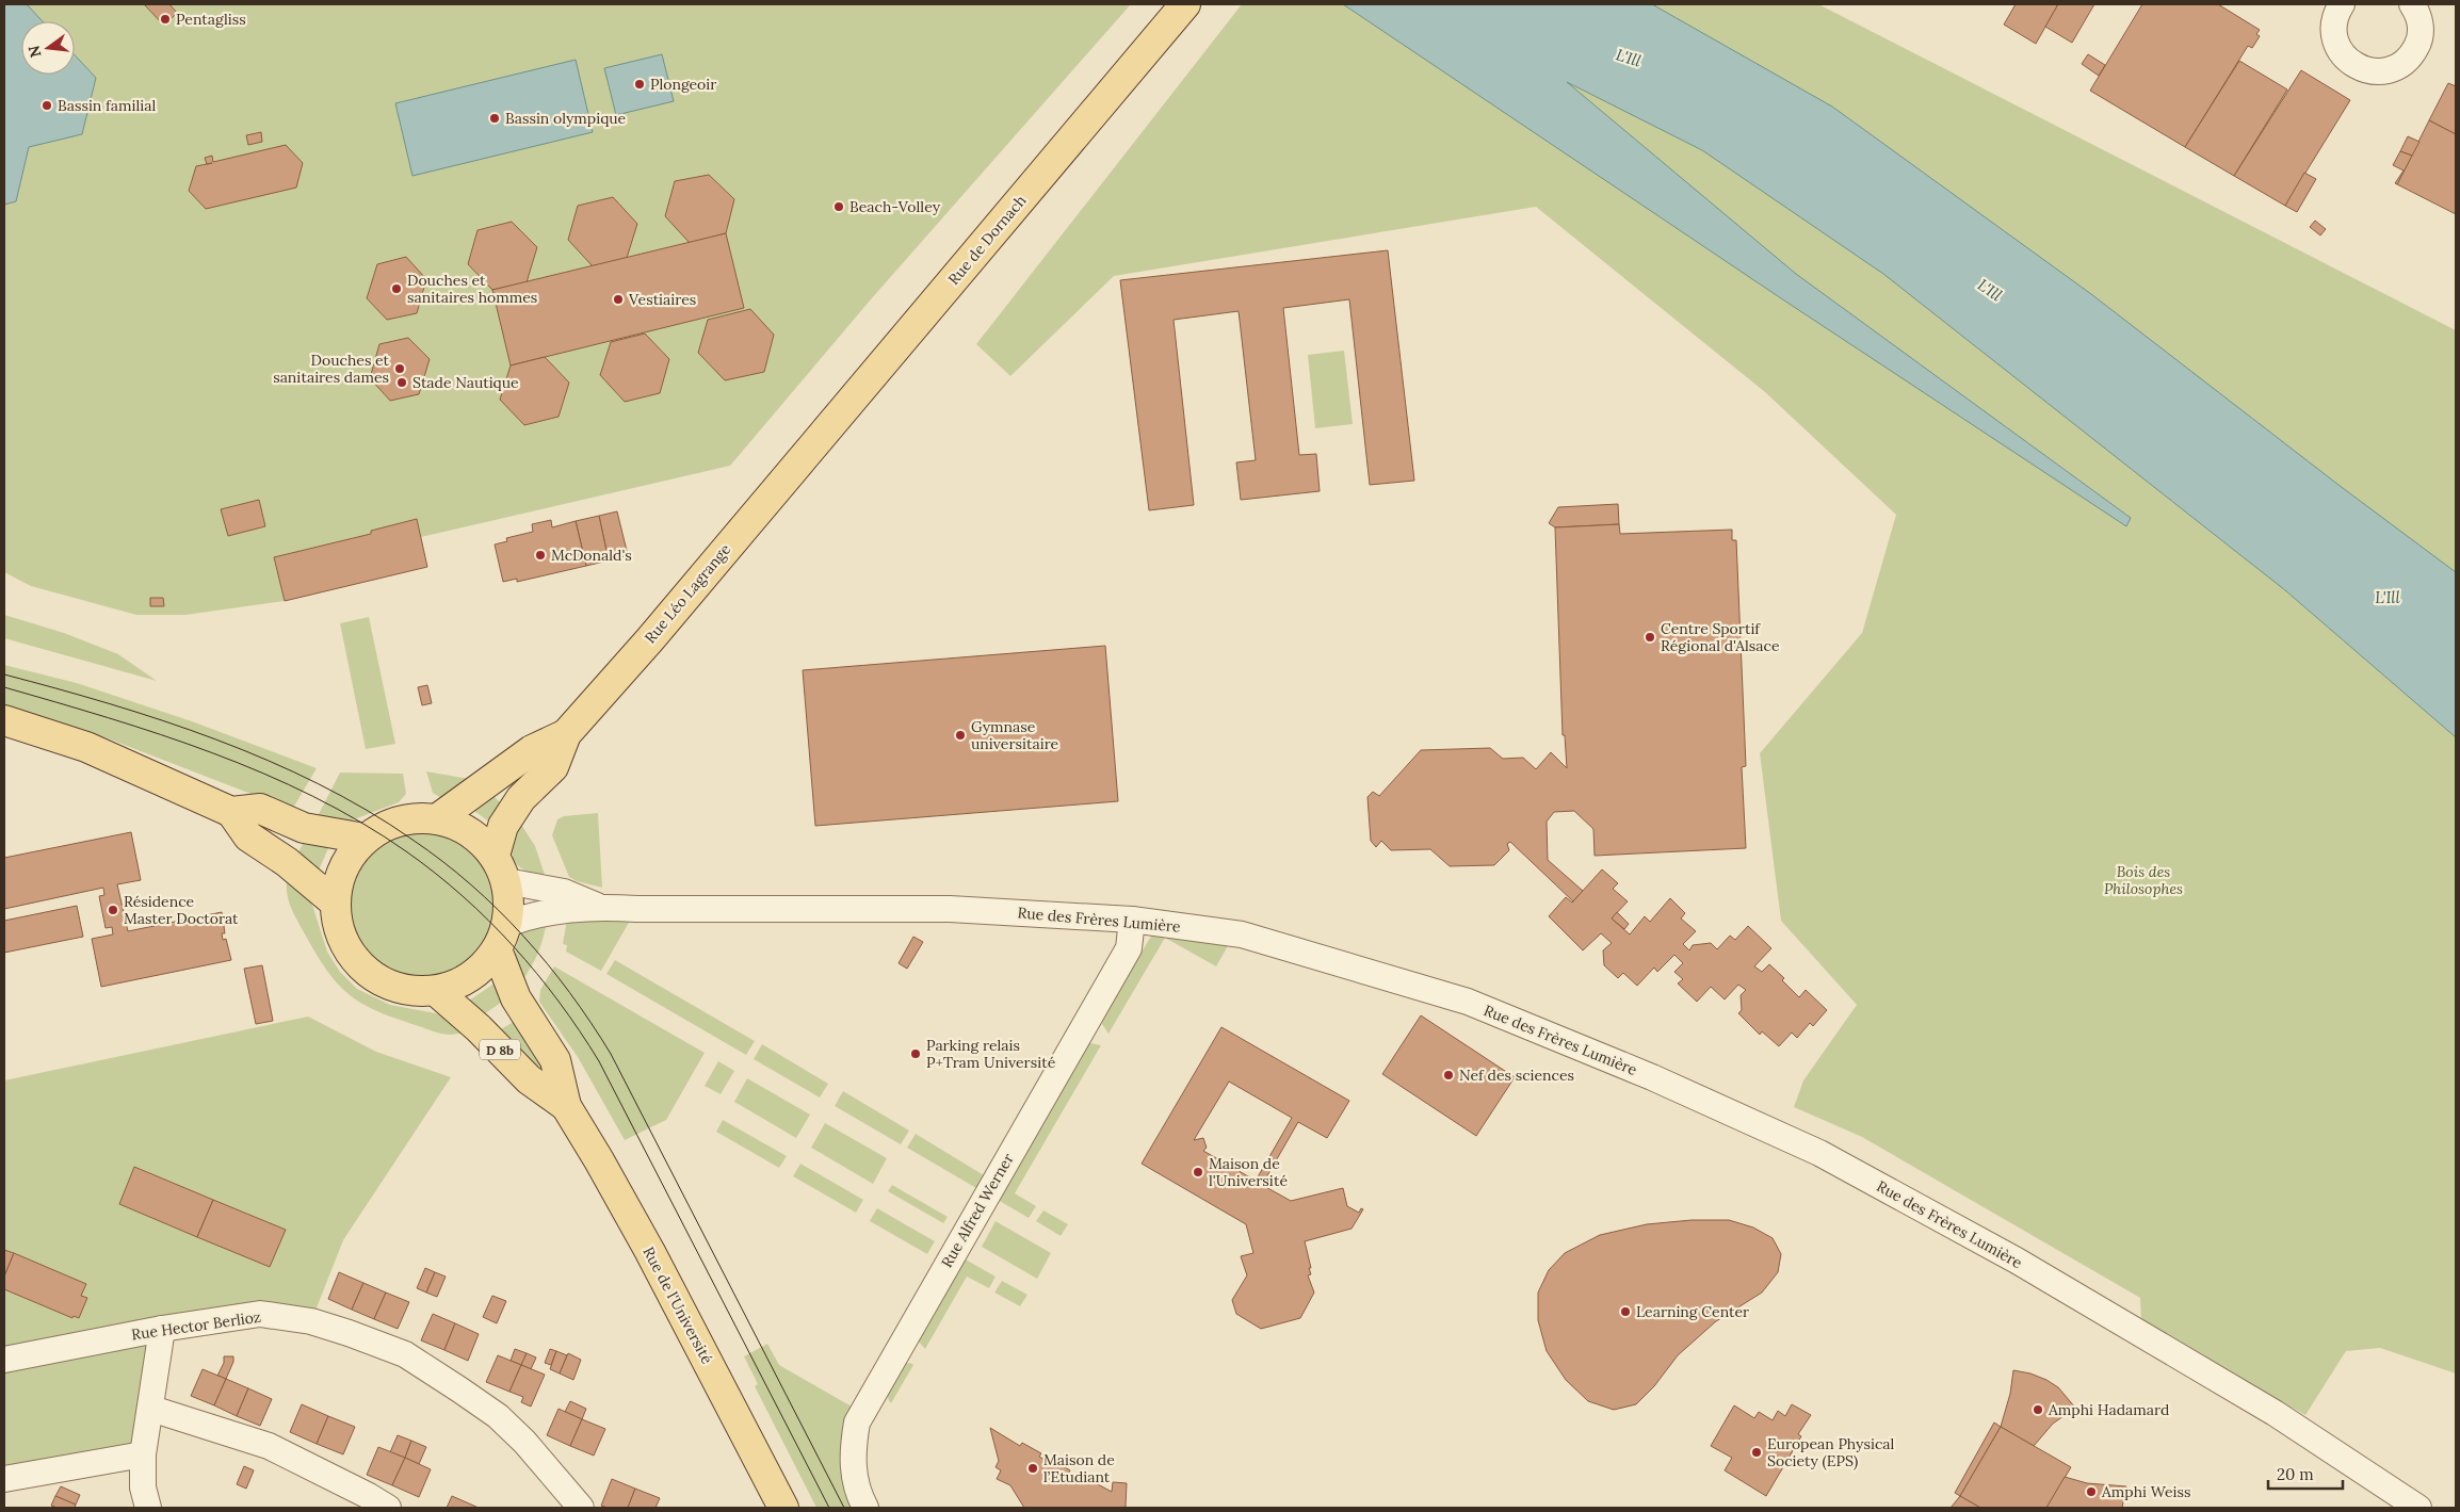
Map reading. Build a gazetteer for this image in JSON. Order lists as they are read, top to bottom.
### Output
{
  "streets": {
    "main road": [
      "Rue de Dornach",
      "Rue Léo Lagrange",
      "D 8b",
      "Rue de l'Université"
    ],
    "street": ["Rue des Frères Lumière", "Rue Alfred Werner", "Rue Hector Berlioz"]
  },
  "crossings": [
    ["Rue de Dornach", "Rue Léo Lagrange"],
    ["Rue des Frères Lumière", "Rue Alfred Werner"],
    ["Rue des Frères Lumière", "Rue de l'Université"]
  ],
  "water": ["L'Ill"],
  "parks": ["Bois des Philosophes"],
  "places": [
    "Pentagliss",
    "Plongeoir",
    "Bassin familial",
    "Bassin olympique",
    "Beach-Volley",
    "Douches et sanitaires hommes",
    "Vestiaires",
    "Douches et sanitaires dames",
    "Stade Nautique",
    "McDonald's",
    "Centre Sportif Régional d'Alsace",
    "Gymnase universitaire",
    "Résidence Master Doctorat",
    "Parking relais P+Tram Université",
    "Nef des sciences",
    "Maison de l'Université",
    "Learning Center",
    "Amphi Hadamard",
    "European Physical Society (EPS)",
    "Maison de l’Etudiant",
    "Amphi Weiss"
  ],
  "scale_bar": "20 m",
  "north": "left"
}
